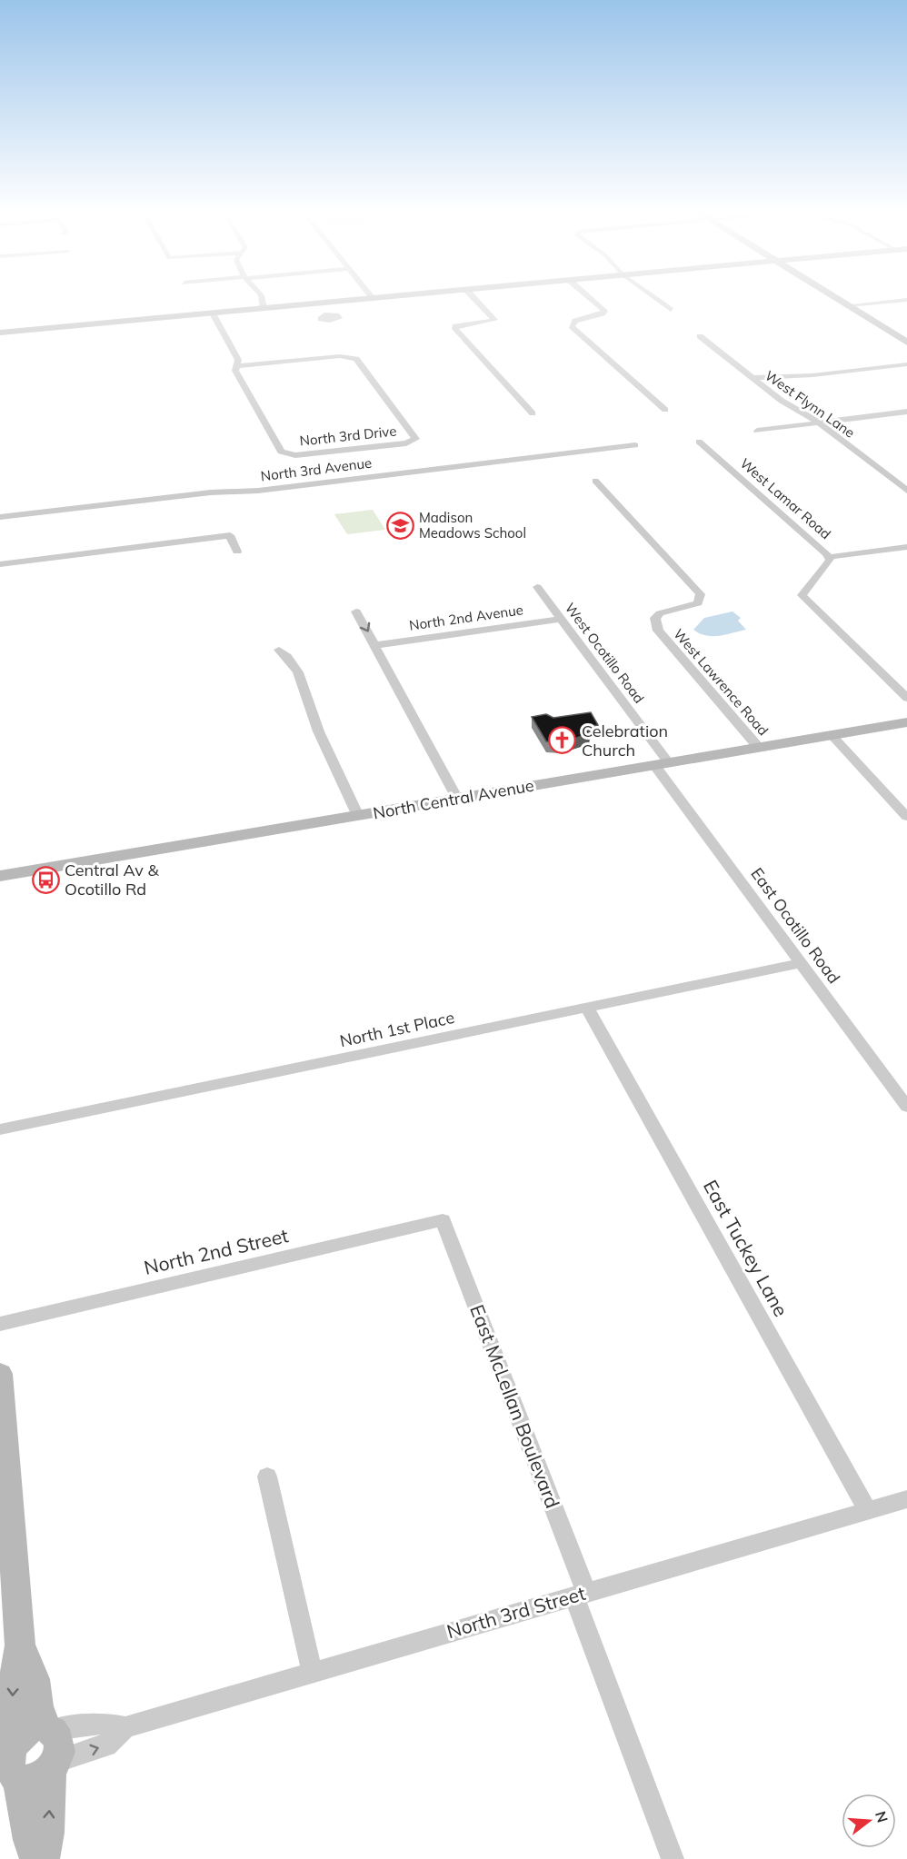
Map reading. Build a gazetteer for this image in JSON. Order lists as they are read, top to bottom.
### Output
{
  "streets": {
    "main road": ["North Central Avenue"],
    "street": [
      "West Flynn Lane",
      "North 3rd Drive",
      "North 3rd Avenue",
      "West Lamar Road",
      "North 2nd Avenue",
      "West Ocotillo Road",
      "West Lawrence Road",
      "East Ocotillo Road",
      "North 1st Place",
      "East Tuckey Lane",
      "North 2nd Street",
      "East McLellan Boulevard",
      "North 3rd Street"
    ]
  },
  "crossings": [
    ["North 2nd Avenue", "West Ocotillo Road"],
    ["West Ocotillo Road", "North Central Avenue"],
    ["West Ocotillo Road", "East Ocotillo Road"],
    ["West Lawrence Road", "North Central Avenue"],
    ["North Central Avenue", "East Ocotillo Road"],
    ["East Ocotillo Road", "North 1st Place"],
    ["North 1st Place", "East Tuckey Lane"],
    ["East Tuckey Lane", "North 3rd Street"],
    ["North 2nd Street", "East McLellan Boulevard"],
    ["East McLellan Boulevard", "North 3rd Street"]
  ],
  "places": {
    "school or university": ["Madison Meadows School"],
    "church": ["Celebration Church"],
    "bus stop": ["Central Av & Ocotillo Rd"]
  },
  "north": "right"
}
